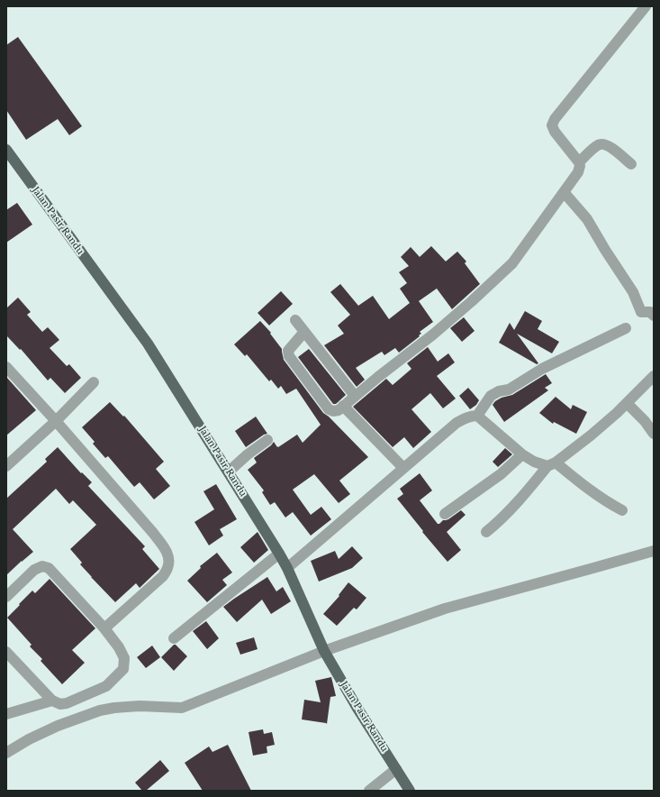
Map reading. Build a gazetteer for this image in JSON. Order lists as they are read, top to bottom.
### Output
{
  "streets": {
    "main road": ["Jalan Pasir Randu"]
  }
}
